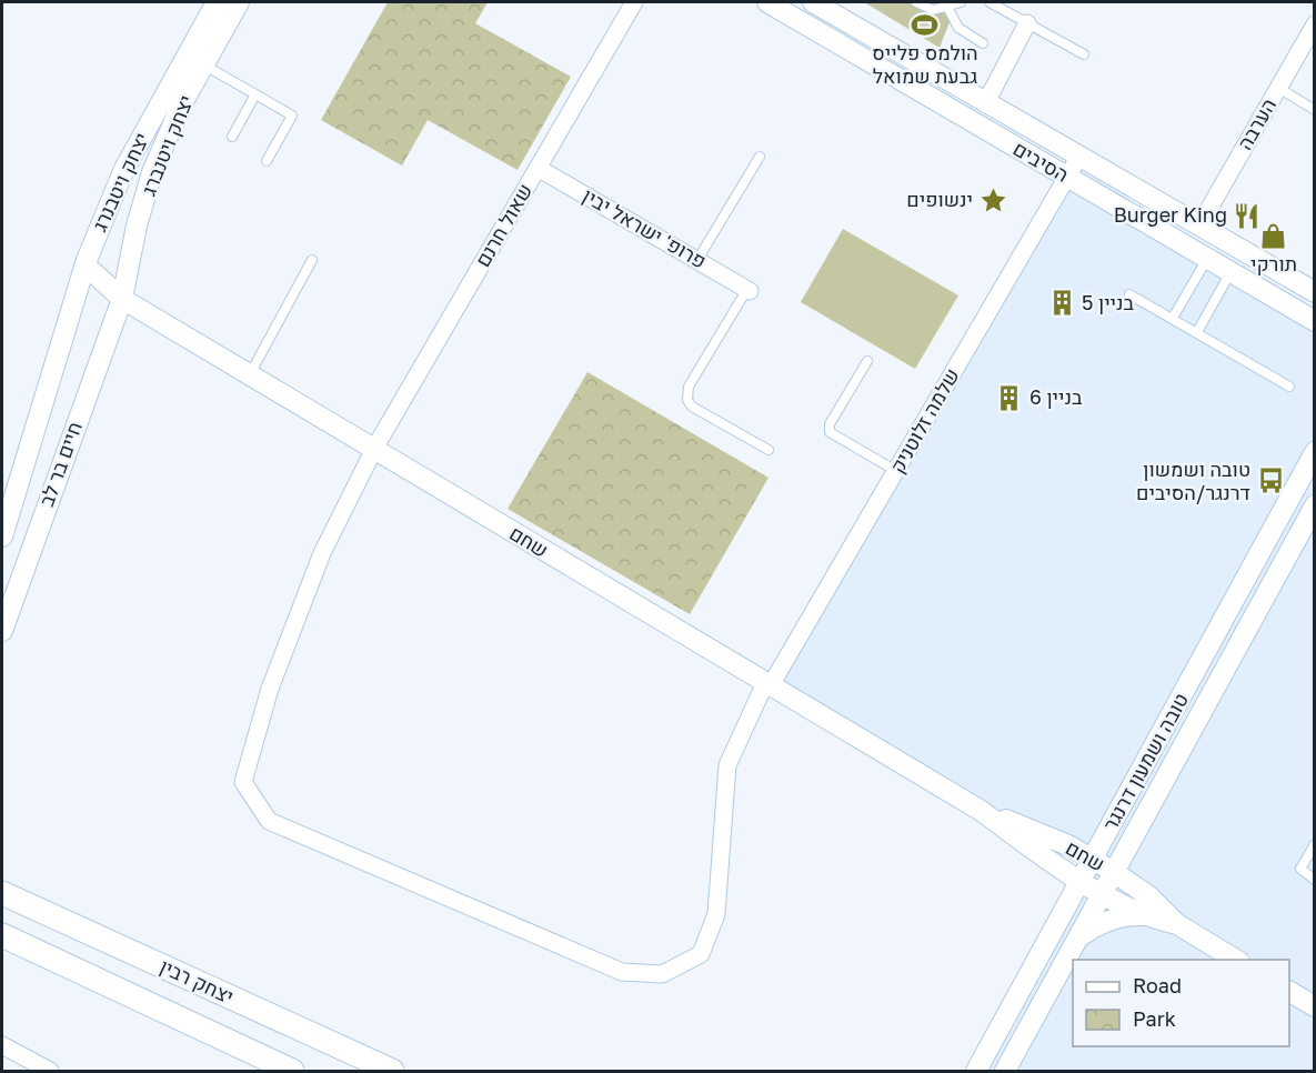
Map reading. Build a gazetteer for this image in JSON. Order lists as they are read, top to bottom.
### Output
{
  "streets": {
    "main road": ["יצחק רבין"],
    "street": [
      "הערבה",
      "יצחק ויטנברג",
      "הסיבים",
      "יצחק ויטבנרג",
      "שאול חרנם",
      "פרופ' ישראל יבין",
      "שלמה זלוטניק",
      "חיים בר לב",
      "שחם",
      "טובה ושמעון דרנגר"
    ]
  },
  "crossings": [
    ["הערבה", "הסיבים"],
    ["יצחק ויטנברג", "חיים בר לב"],
    ["יצחק ויטנברג", "שחם"],
    ["הסיבים", "שלמה זלוטניק"],
    ["יצחק ויטבנרג", "חיים בר לב"],
    ["יצחק ויטבנרג", "שחם"],
    ["שאול חרנם", "פרופ' ישראל יבין"],
    ["שאול חרנם", "שלמה זלוטניק"],
    ["שאול חרנם", "שחם"],
    ["שלמה זלוטניק", "שחם"],
    ["חיים בר לב", "שחם"],
    ["שחם", "טובה ושמעון דרנגר"]
  ],
  "places": {
    "sports": ["הולמס פלייס גבעת שמואל"],
    "place": ["ינשופים"],
    "restaurant": ["Burger King"],
    "shop": ["תורקי"],
    "building": ["בניין 5", "בניין 6"],
    "bus stop": ["טובה ושמשון דרנגר/הסיבים"]
  },
  "legend": ["Road", "Park"]
}
